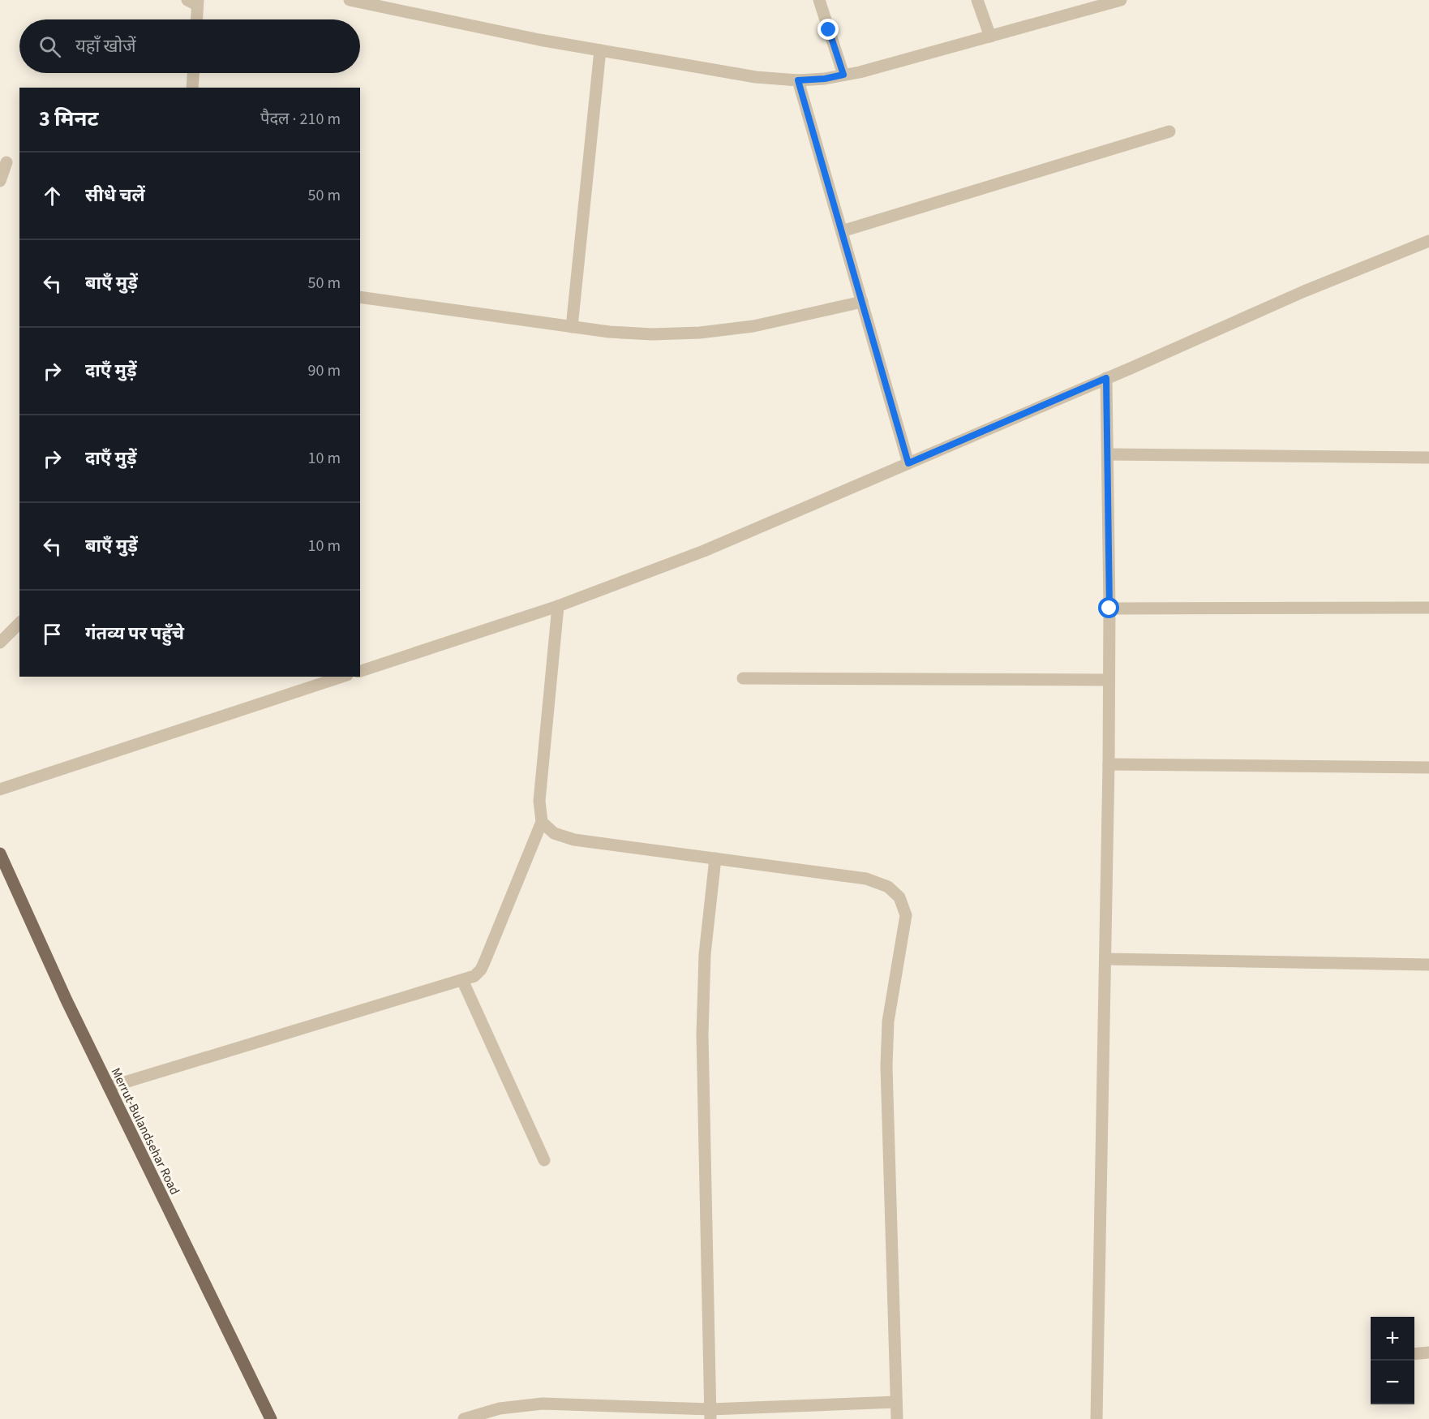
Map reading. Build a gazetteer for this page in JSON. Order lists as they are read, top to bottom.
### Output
{
  "streets": {
    "main road": ["Merrut-Bulandsehar Road"]
  },
  "page": {
    "search": "यहाँ खोजें",
    "heading": ["3 मिनट", "पैदल · 210 m"],
    "list": [
      ["सीधे चलें", "50 m"],
      ["बाएँ मुड़ें", "50 m"],
      ["दाएँ मुड़ें", "90 m"],
      ["दाएँ मुड़ें", "10 m"],
      ["बाएँ मुड़ें", "10 m"],
      "गंतव्य पर पहुँचे"
    ],
    "map_buttons": ["+", "−"]
  }
}
